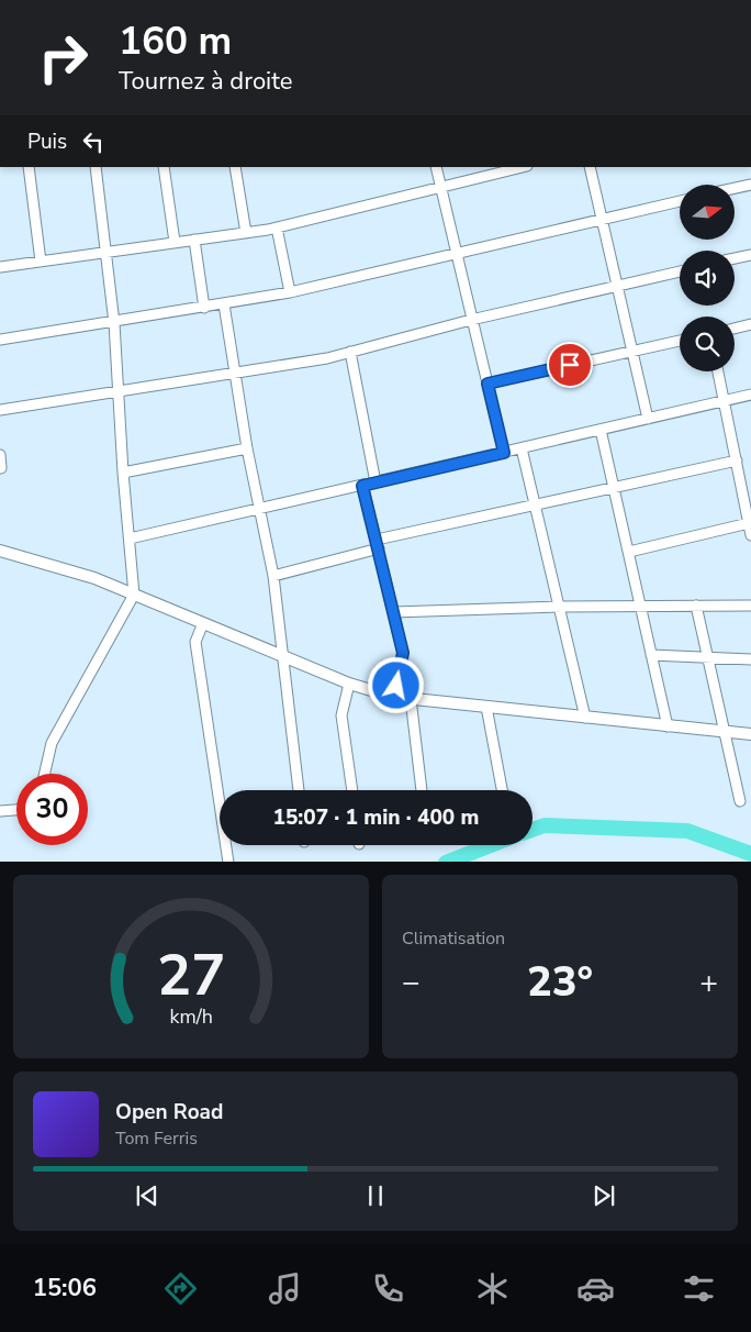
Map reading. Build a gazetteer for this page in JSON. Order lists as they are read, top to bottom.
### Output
{
  "north": "right",
  "page": {
    "turn": ["160 m", "Tournez à droite"],
    "then": "Puis",
    "limit": "30",
    "trip": "15:07 · 1 min · 400 m",
    "tile": "Climatisation",
    "heat": ["−", "23°", "+"],
    "song": ["Open Road", "Tom Ferris"],
    "tabs": "15:06",
    "gauge": ["27", "km/h"]
  }
}
